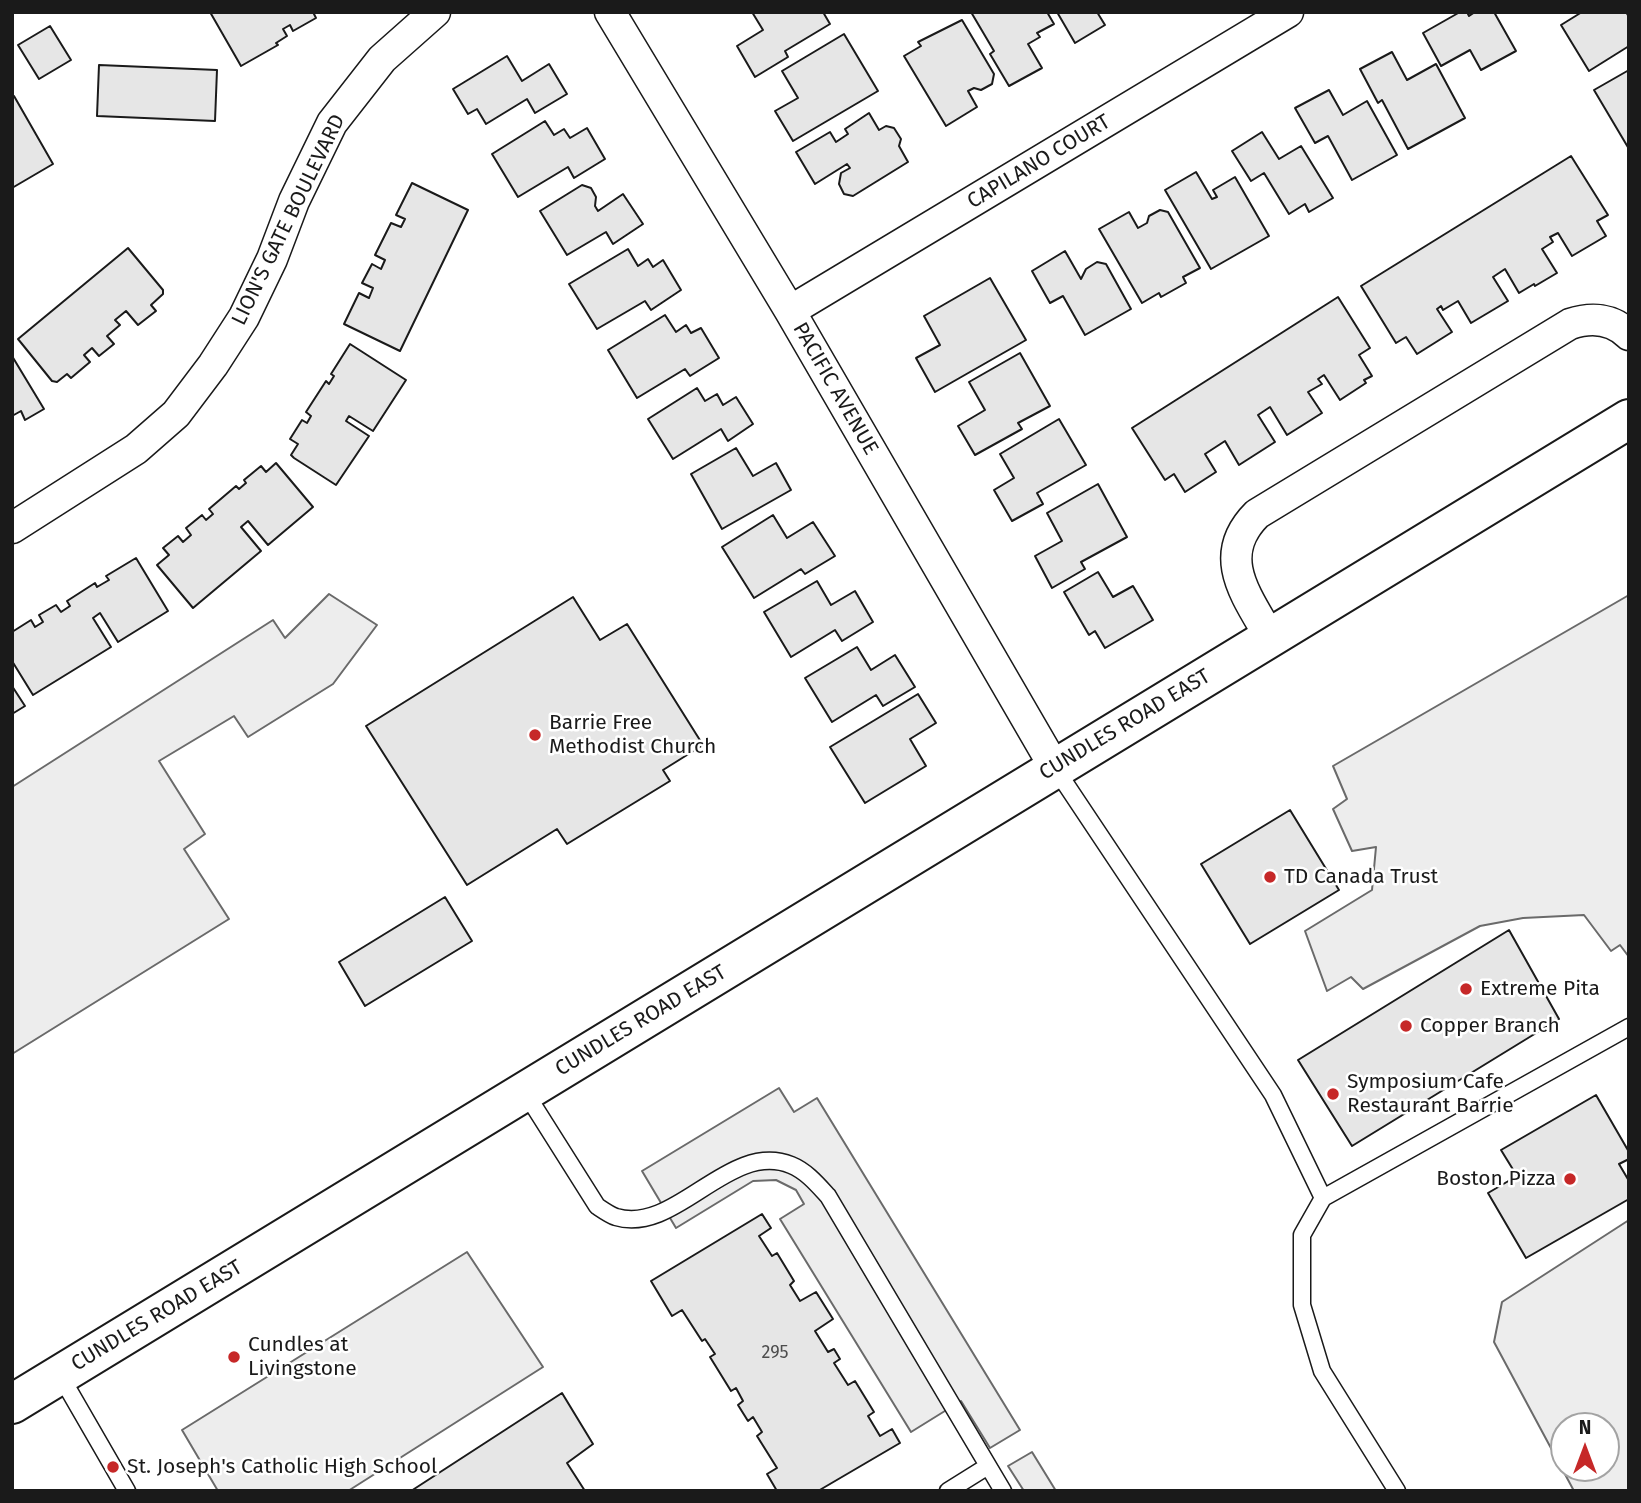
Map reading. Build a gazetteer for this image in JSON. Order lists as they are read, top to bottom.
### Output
{
  "streets": {
    "main road": ["CUNDLES ROAD EAST"],
    "street": ["CAPILANO COURT", "LION'S GATE BOULEVARD", "PACIFIC AVENUE"]
  },
  "crossings": [
    ["CAPILANO COURT", "PACIFIC AVENUE"],
    ["PACIFIC AVENUE", "CUNDLES ROAD EAST"]
  ],
  "places": [
    "Barrie Free Methodist Church",
    "TD Canada Trust",
    "Extreme Pita",
    "Copper Branch",
    "Symposium Cafe Restaurant Barrie",
    "Boston Pizza",
    "Cundles at Livingstone",
    "St. Joseph's Catholic High School"
  ],
  "house_numbers": ["295"],
  "north": "top"
}
